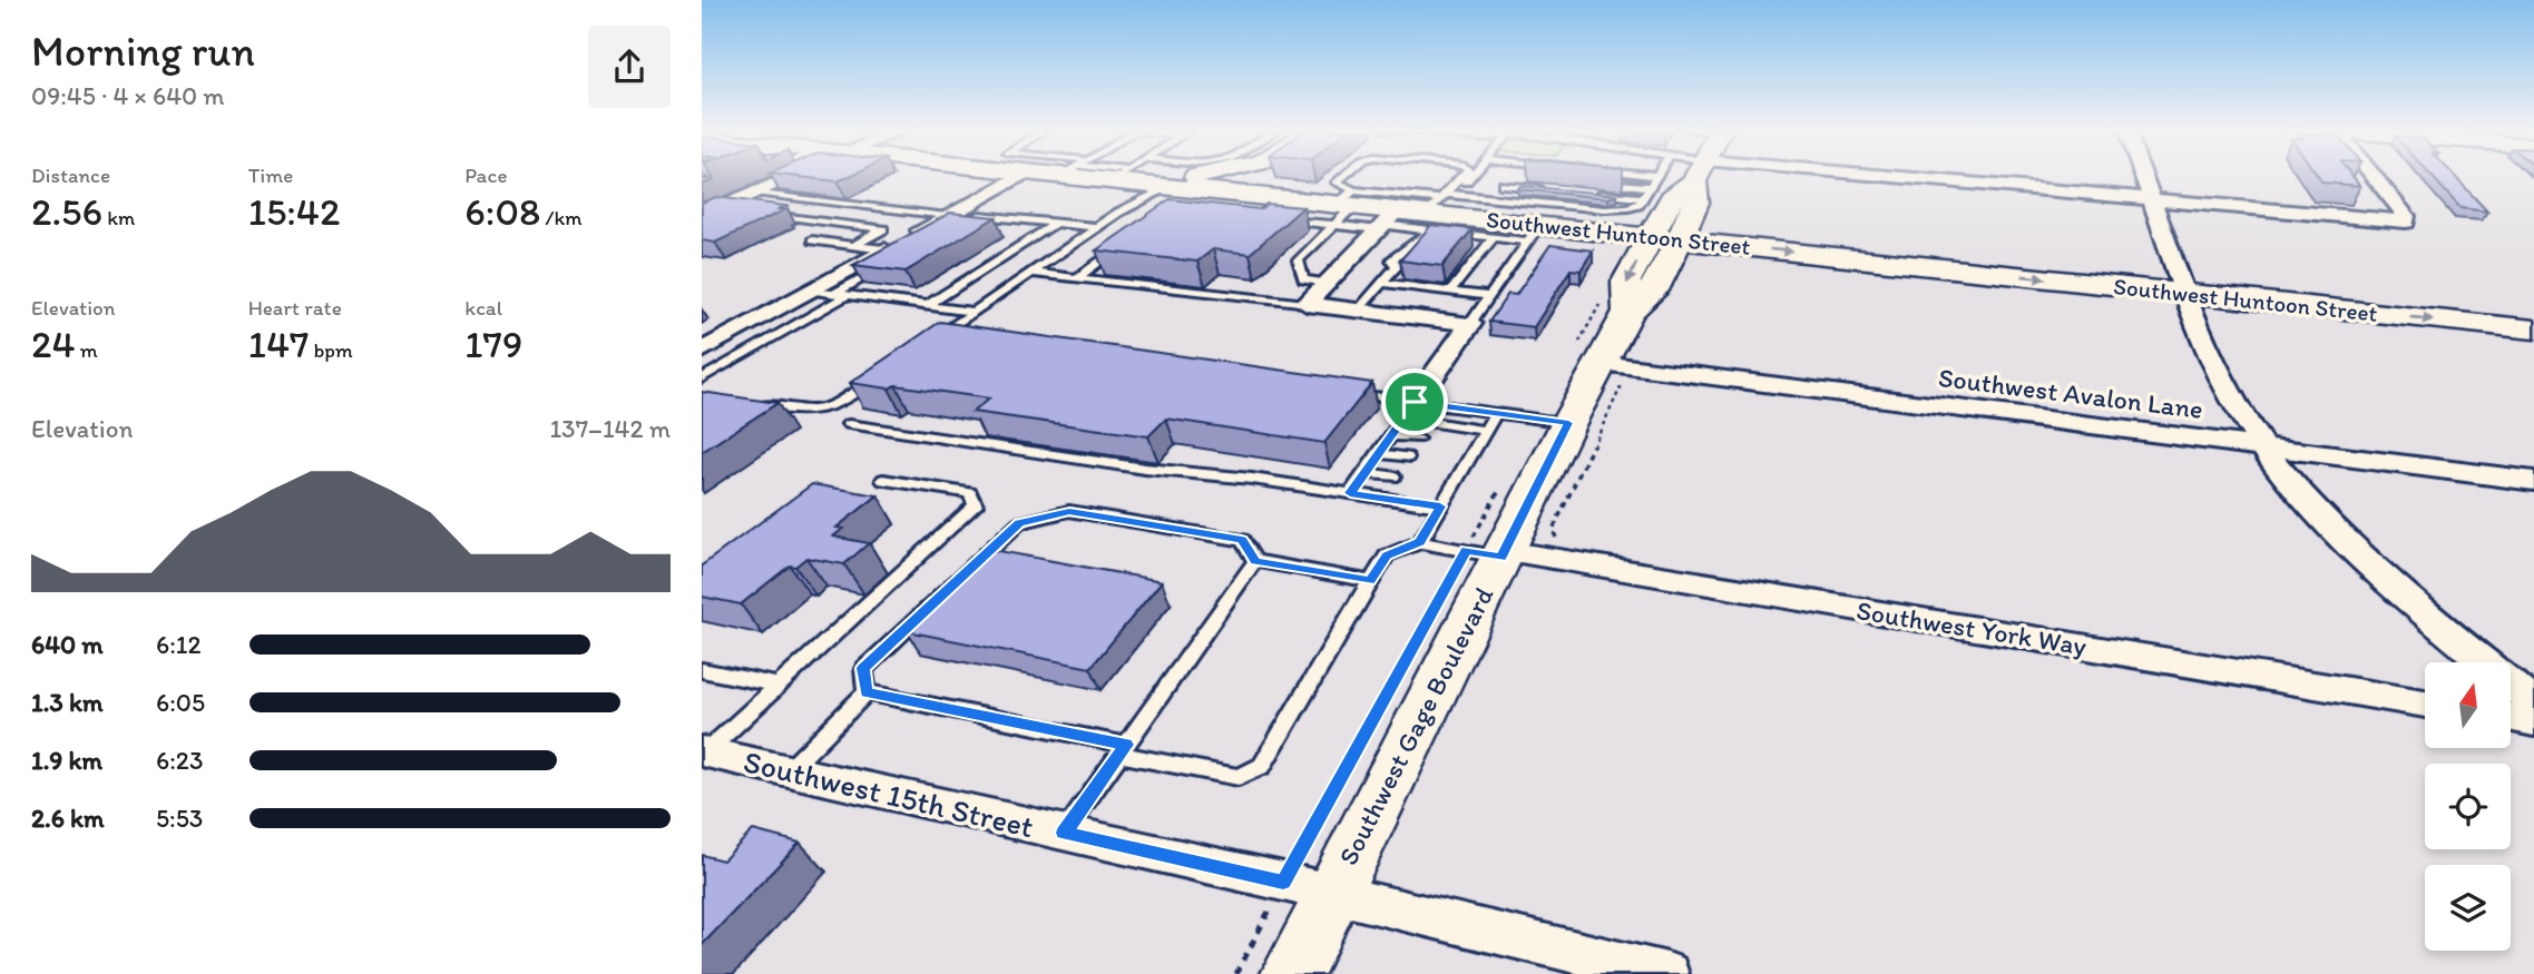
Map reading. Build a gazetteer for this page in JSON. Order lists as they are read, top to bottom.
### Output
{
  "streets": {
    "main road": ["Southwest Huntoon Street", "Southwest Gage Boulevard"],
    "street": ["Southwest Avalon Lane", "Southwest York Way", "Southwest 15th Street"]
  },
  "crossings": [
    ["Southwest Huntoon Street", "Southwest Gage Boulevard"],
    ["Southwest Avalon Lane", "Southwest Gage Boulevard"],
    ["Southwest York Way", "Southwest Gage Boulevard"],
    ["Southwest Gage Boulevard", "Southwest 15th Street"]
  ],
  "one_way": ["Southwest Huntoon Street"],
  "north": "top",
  "page": {
    "heading": ["Morning run", "09:45 · 4 × 640 m"],
    "stats": [
      ["Distance", "2.56 km"],
      ["Time", "15:42"],
      ["Pace", "6:08 /km"],
      ["Elevation", "24 m"],
      ["Heart rate", "147 bpm"],
      ["kcal", "179"]
    ],
    "chart": ["Elevation", "137–142 m"],
    "list": [
      {
        "name": "640 m",
        "note": "6:12"
      },
      {
        "name": "1.3 km",
        "note": "6:05"
      },
      {
        "name": "1.9 km",
        "note": "6:23"
      },
      {
        "name": "2.6 km",
        "note": "5:53"
      }
    ]
  }
}
